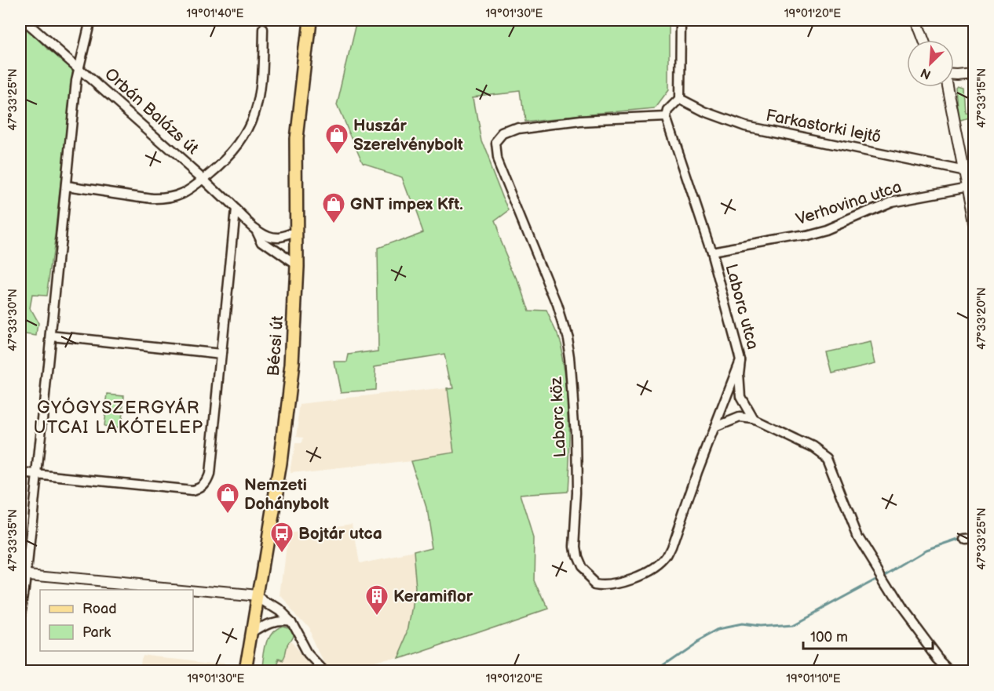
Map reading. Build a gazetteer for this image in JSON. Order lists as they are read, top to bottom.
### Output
{
  "streets": {
    "main road": ["Bécsi út"],
    "street": [
      "Orbán Balázs út",
      "Farkastorki lejtő",
      "Verhovina utca",
      "Laborc utca",
      "Laborc köz"
    ]
  },
  "crossings": [
    ["Orbán Balázs út", "Bécsi út"],
    ["Verhovina utca", "Laborc utca"],
    ["Laborc utca", "Laborc köz"]
  ],
  "districts": ["GYÓGYSZERGYÁR UTCAI LAKÓTELEP"],
  "places": {
    "shop": ["Huszár Szerelvénybolt", "GNT impex Kft.", "Nemzeti Dohánybolt"],
    "bus stop": ["Bojtár utca"],
    "building": ["Keramiflor"]
  },
  "legend": ["Road", "Park"],
  "scale_bar": "100 m",
  "north": "bottom left",
  "coordinates": [
    "19°01'40\"E",
    "19°01'30\"E",
    "19°01'20\"E",
    "47°33'15\"N",
    "47°33'25\"N",
    "47°33'20\"N",
    "47°33'30\"N",
    "47°33'35\"N",
    "19°01'10\"E"
  ]
}
